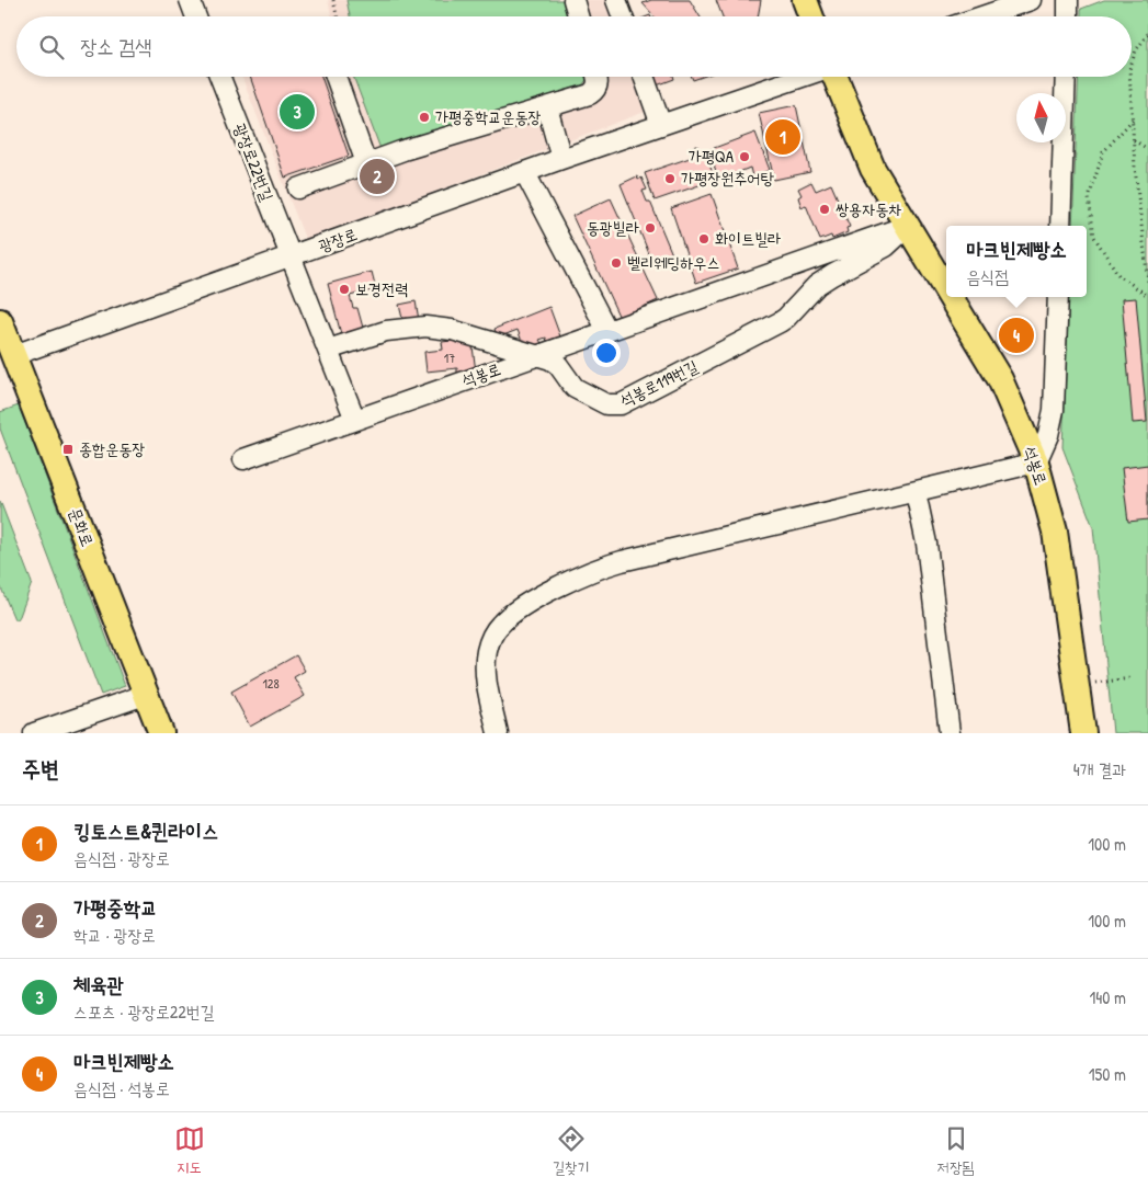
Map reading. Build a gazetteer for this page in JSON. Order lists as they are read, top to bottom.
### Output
{
  "streets": {
    "main road": ["석봉로", "문화로"],
    "street": ["광장로22번길", "광장로", "석봉로119번길"]
  },
  "crossings": [
    ["광장로22번길", "광장로"],
    ["광장로", "문화로"],
    ["석봉로", "석봉로119번길"]
  ],
  "places": {
    "other": [
      "가평중학교운동장",
      "가평QA",
      "가평장원추어탕",
      "쌍용자동차",
      "동광빌라",
      "화이트빌라",
      "벨리웨딩하우스",
      "보경전력"
    ],
    "transit": ["종합운동장"]
  },
  "house_numbers": ["17", "128"],
  "north": "top",
  "page": {
    "search": "장소 검색",
    "pins": [
      "3",
      "1",
      "2",
      "4"
    ],
    "popup": ["마크빈제빵소", "음식점"],
    "heading": ["주변", "4개 결과"],
    "list": [
      {
        "mark": "1",
        "name": "킹토스트&퀸라이스",
        "note": "음식점 · 광장로",
        "value": "100 m"
      },
      {
        "mark": "2",
        "name": "가평중학교",
        "note": "학교 · 광장로",
        "value": "100 m"
      },
      {
        "mark": "3",
        "name": "체육관",
        "note": "스포츠 · 광장로22번길",
        "value": "140 m"
      },
      {
        "mark": "4",
        "name": "마크빈제빵소",
        "note": "음식점 · 석봉로",
        "value": "150 m"
      }
    ],
    "nav": ["지도", "길찾기", "저장됨"]
  }
}
